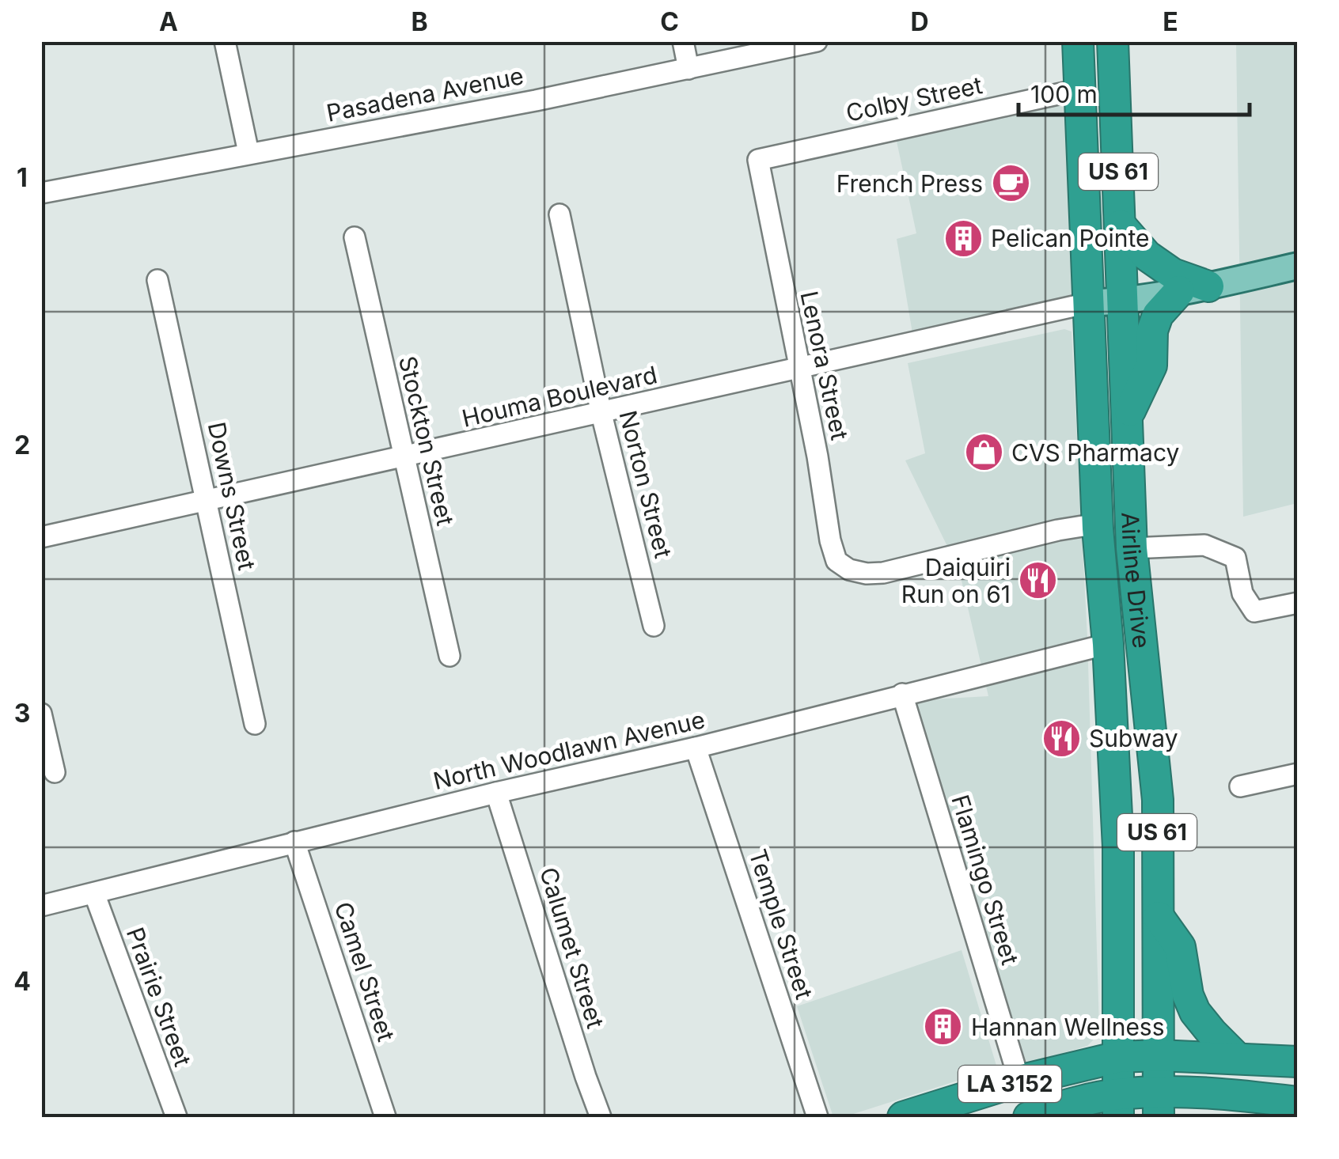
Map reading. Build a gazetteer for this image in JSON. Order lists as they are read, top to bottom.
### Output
{
  "streets": {
    "highway": ["US 61", "Airline Drive", "LA 3152"],
    "street": [
      "Pasadena Avenue",
      "Colby Street",
      "Lenora Street",
      "Houma Boulevard",
      "Stockton Street",
      "Norton Street",
      "Downs Street",
      "North Woodlawn Avenue",
      "Flamingo Street",
      "Temple Street",
      "Calumet Street",
      "Camel Street",
      "Prairie Street"
    ]
  },
  "crossings": [
    ["Colby Street", "Lenora Street"],
    ["Colby Street", "Airline Drive"],
    ["Lenora Street", "Houma Boulevard"],
    ["Lenora Street", "Airline Drive"],
    ["Houma Boulevard", "Stockton Street"],
    ["Houma Boulevard", "Norton Street"],
    ["Houma Boulevard", "Downs Street"],
    ["Houma Boulevard", "Airline Drive"],
    ["Airline Drive", "North Woodlawn Avenue"],
    ["Airline Drive", "LA 3152"],
    ["North Woodlawn Avenue", "Flamingo Street"],
    ["North Woodlawn Avenue", "Temple Street"],
    ["North Woodlawn Avenue", "Calumet Street"],
    ["North Woodlawn Avenue", "Camel Street"],
    ["North Woodlawn Avenue", "Prairie Street"],
    ["Flamingo Street", "LA 3152"]
  ],
  "places": {
    "cafe": ["French Press"],
    "building": ["Pelican Pointe", "Hannan Wellness"],
    "shop": ["CVS Pharmacy"],
    "restaurant": ["Daiquiri Run on 61", "Subway"]
  },
  "scale_bar": "100 m",
  "grid": {
    "columns": [
      "A",
      "B",
      "C",
      "D",
      "E"
    ],
    "rows": [
      "1",
      "2",
      "3",
      "4"
    ]
  }
}
